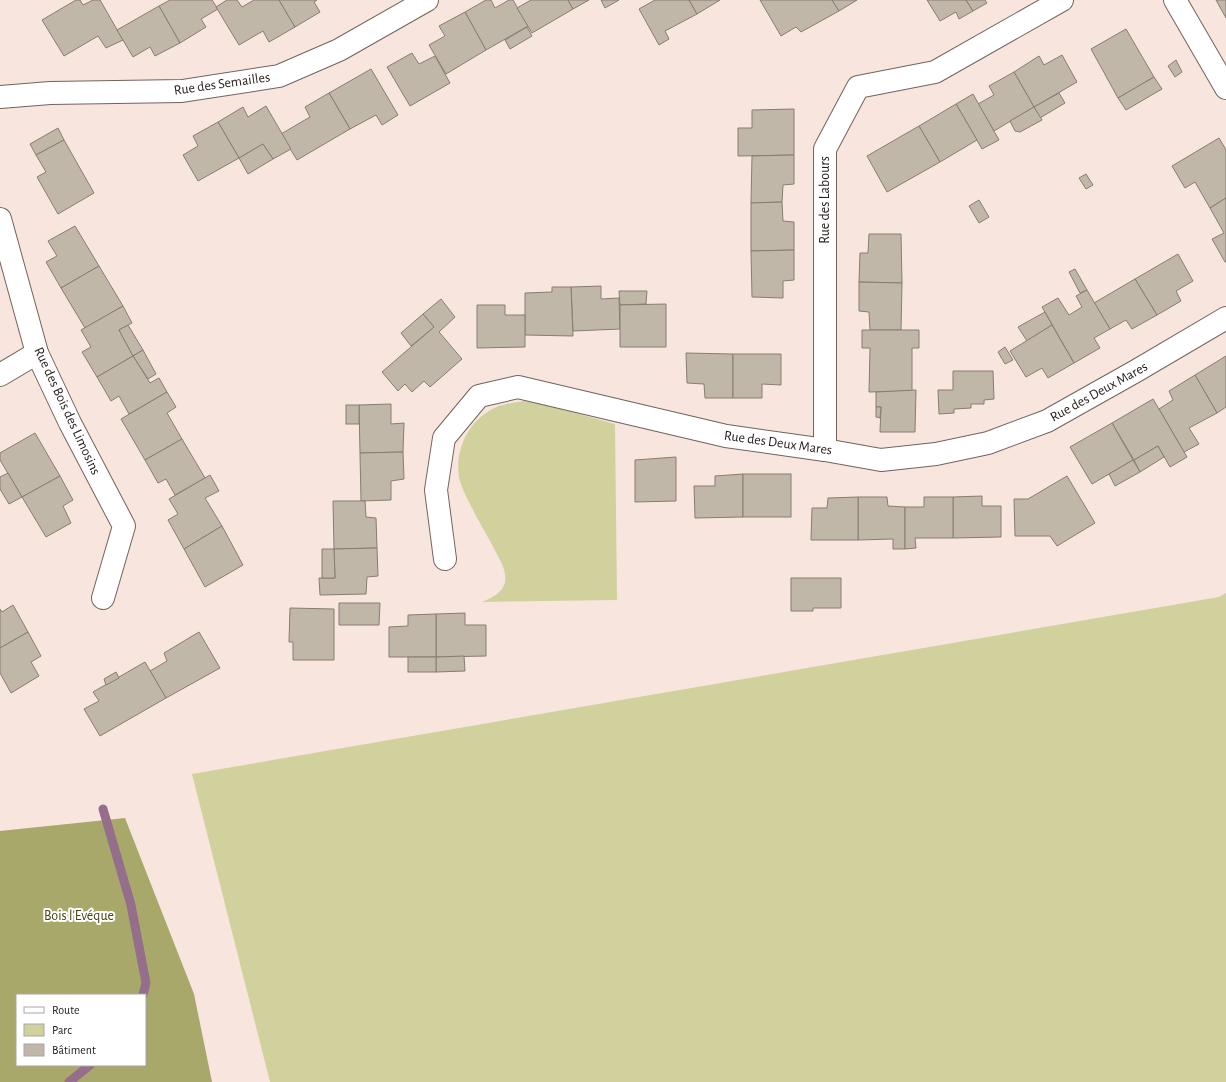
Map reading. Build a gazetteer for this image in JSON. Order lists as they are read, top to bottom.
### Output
{
  "streets": {
    "street": [
      "Rue des Semailles",
      "Rue des Labours",
      "Rue des Deux Mares",
      "Rue des Bois des Limosins"
    ]
  },
  "crossings": [
    ["Rue des Labours", "Rue des Deux Mares"]
  ],
  "parks": ["Bois l'Evéque"],
  "legend": ["Route", "Parc", "Bâtiment"]
}
